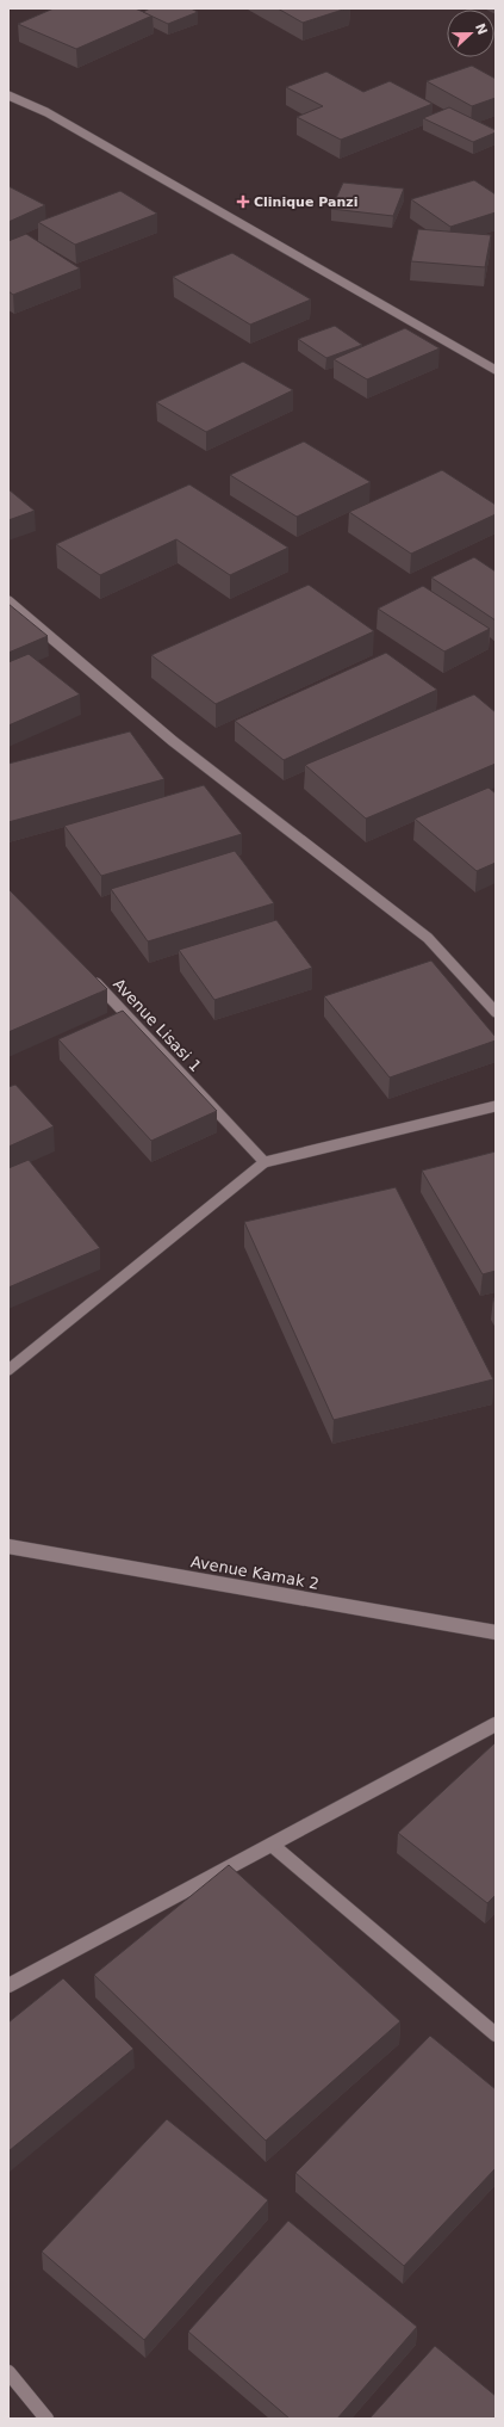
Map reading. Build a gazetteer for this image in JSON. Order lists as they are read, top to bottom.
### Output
{
  "streets": {
    "street": ["Avenue Lisasi 1", "Avenue Kamak 2"]
  },
  "places": {
    "health": ["Clinique Panzi"]
  },
  "north": "right"
}
